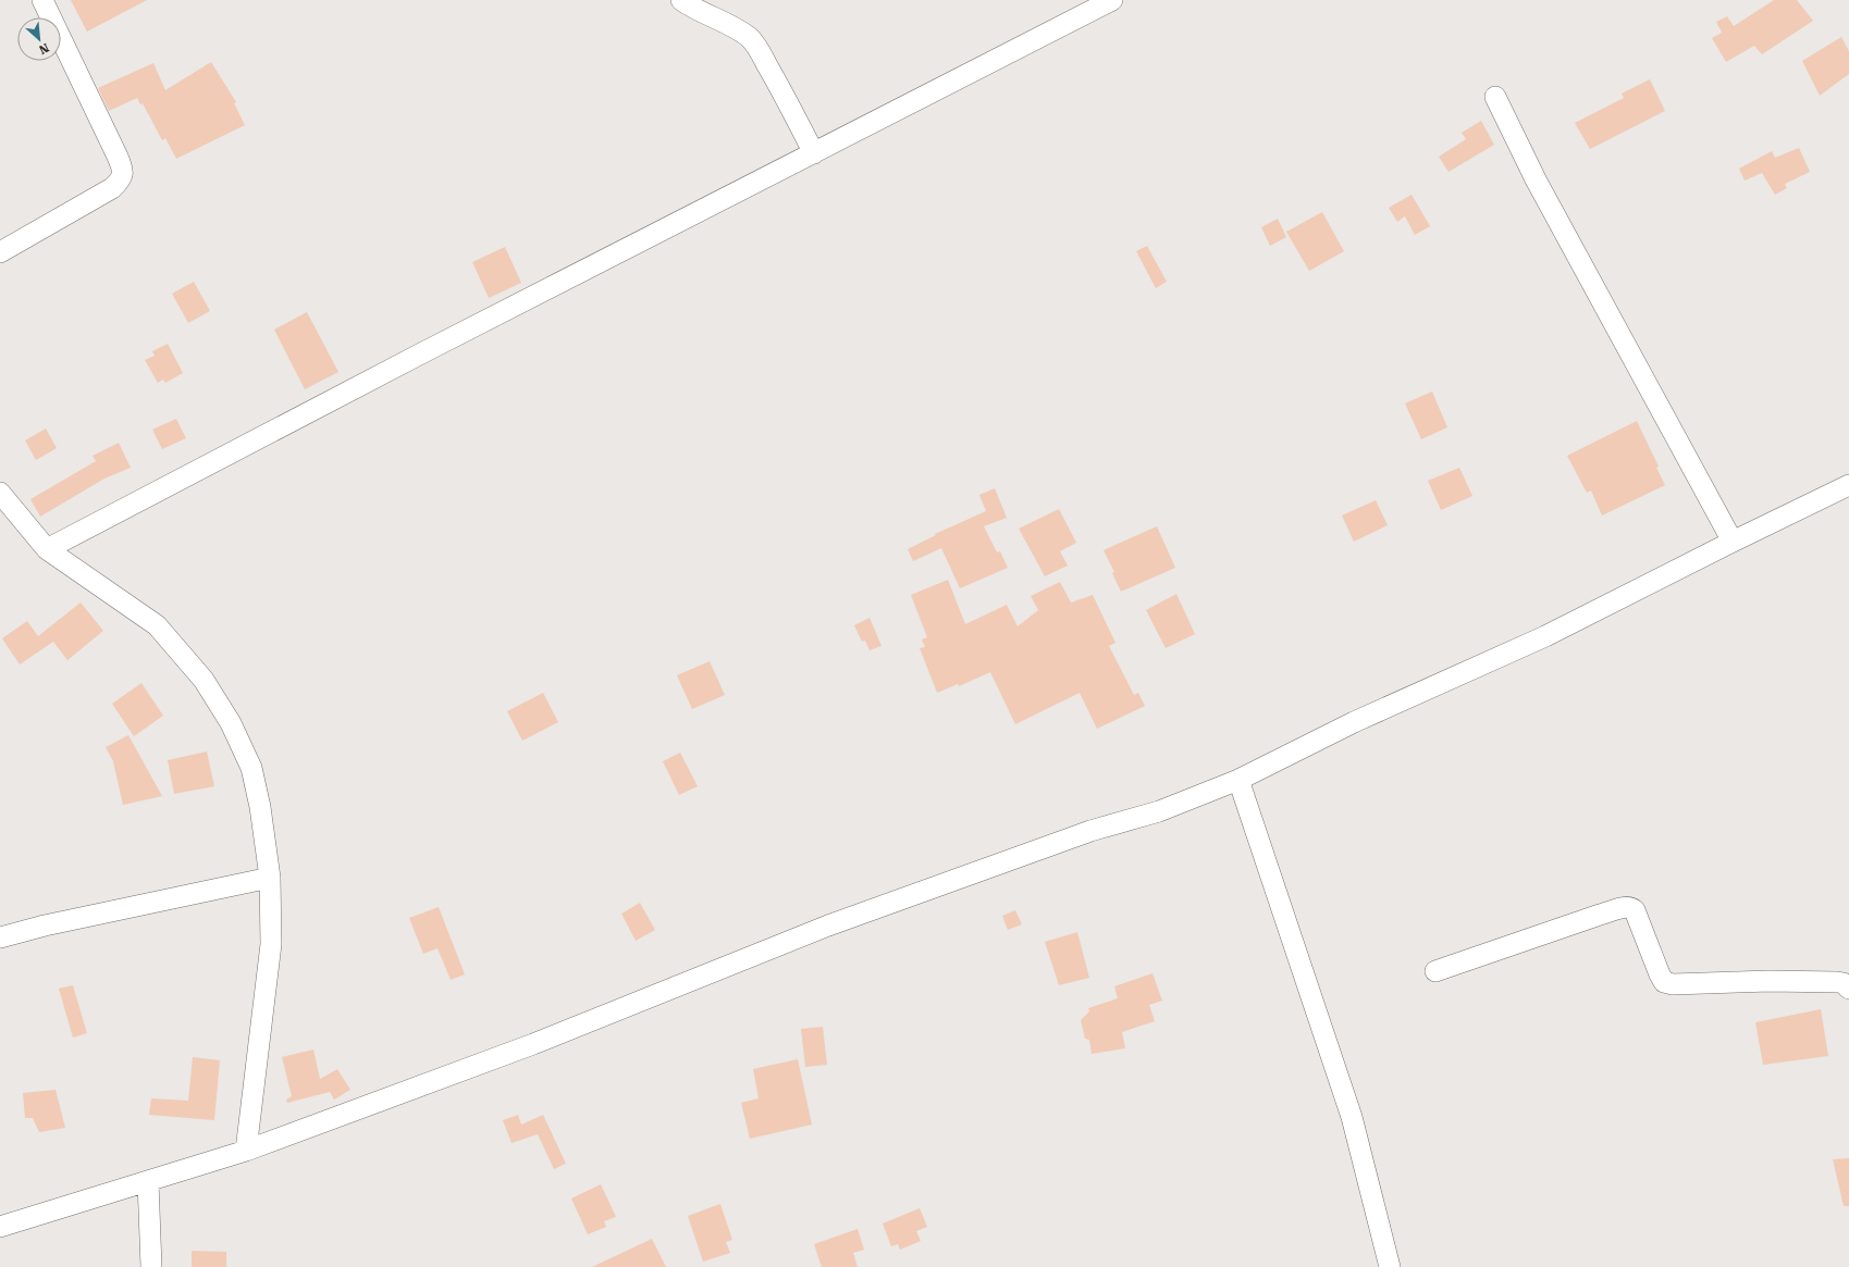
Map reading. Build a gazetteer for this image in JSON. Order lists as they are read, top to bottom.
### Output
{
  "north": "bottom right"
}
